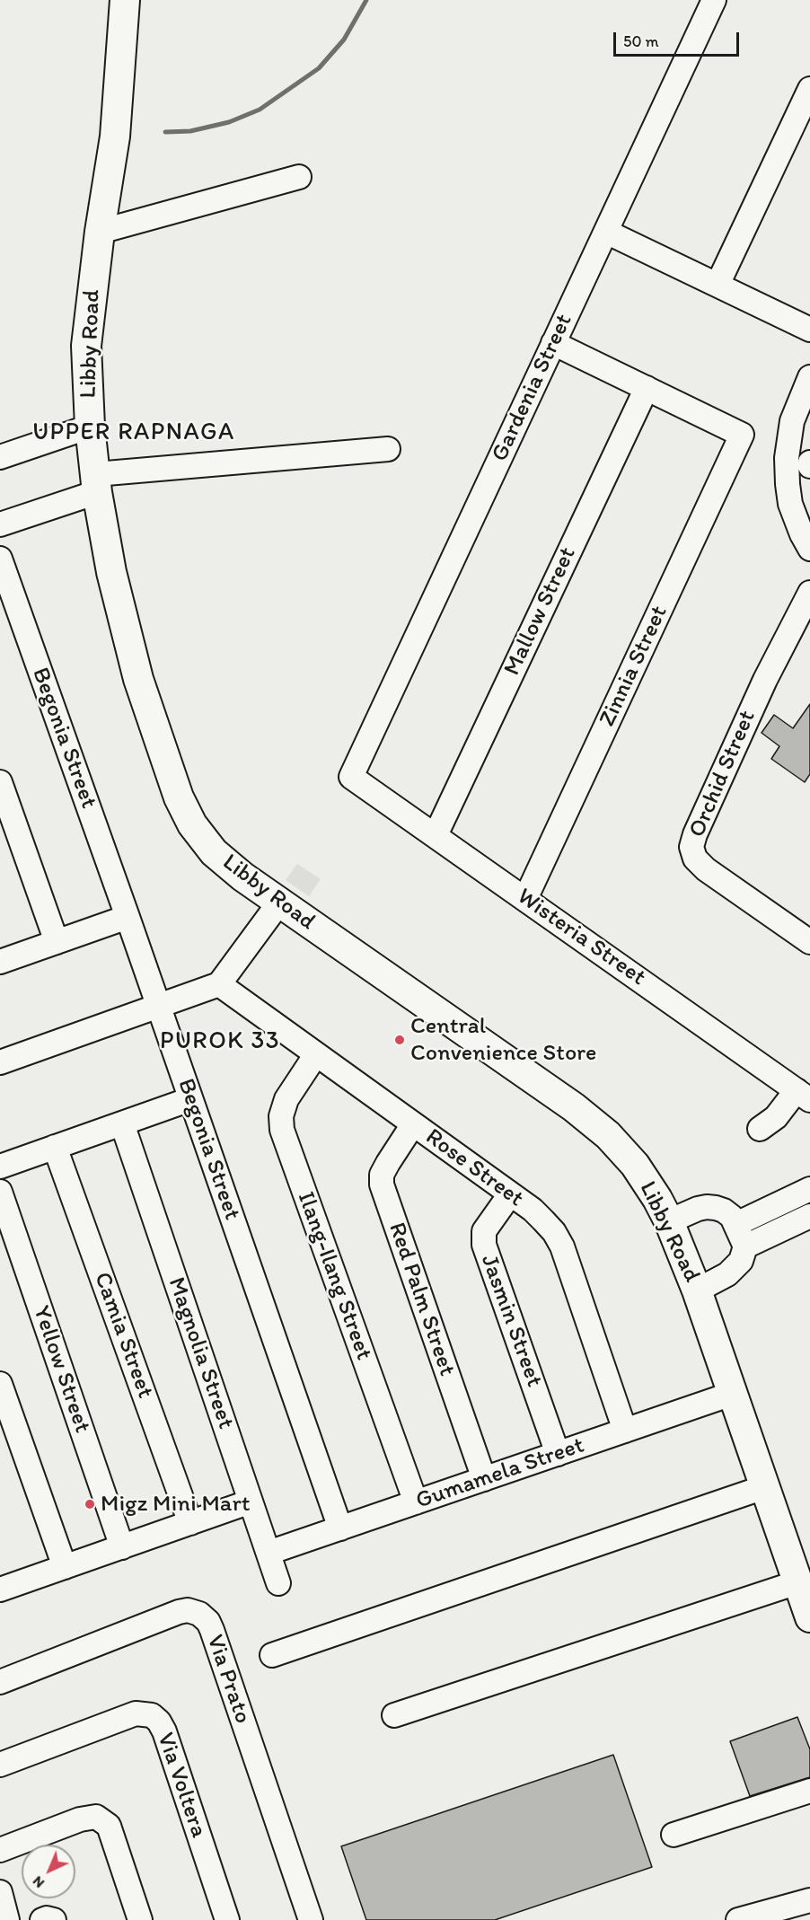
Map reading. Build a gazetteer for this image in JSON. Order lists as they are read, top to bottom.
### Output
{
  "streets": {
    "main road": ["Libby Road"],
    "street": [
      "Gardenia Street",
      "Mallow Street",
      "Zinnia Street",
      "Begonia Street",
      "Orchid Street",
      "Wisteria Street",
      "Rose Street",
      "Ilang-Ilang Street",
      "Red Palm Street",
      "Jasmin Street",
      "Camia Street",
      "Magnolia Street",
      "Yellow Street",
      "Gumamela Street",
      "Via Prato",
      "Via Voltera"
    ]
  },
  "crossings": [
    ["Libby Road", "Gumamela Street"],
    ["Gardenia Street", "Wisteria Street"],
    ["Mallow Street", "Zinnia Street"],
    ["Mallow Street", "Wisteria Street"],
    ["Zinnia Street", "Wisteria Street"],
    ["Begonia Street", "Gumamela Street"],
    ["Rose Street", "Ilang-Ilang Street"],
    ["Rose Street", "Red Palm Street"],
    ["Rose Street", "Jasmin Street"],
    ["Rose Street", "Gumamela Street"],
    ["Ilang-Ilang Street", "Gumamela Street"],
    ["Red Palm Street", "Gumamela Street"],
    ["Jasmin Street", "Gumamela Street"],
    ["Magnolia Street", "Gumamela Street"]
  ],
  "districts": ["UPPER RAPNAGA", "PUROK 33"],
  "places": ["Central Convenience Store", "Migz Mini Mart"],
  "scale_bar": "50 m",
  "north": "bottom left"
}
